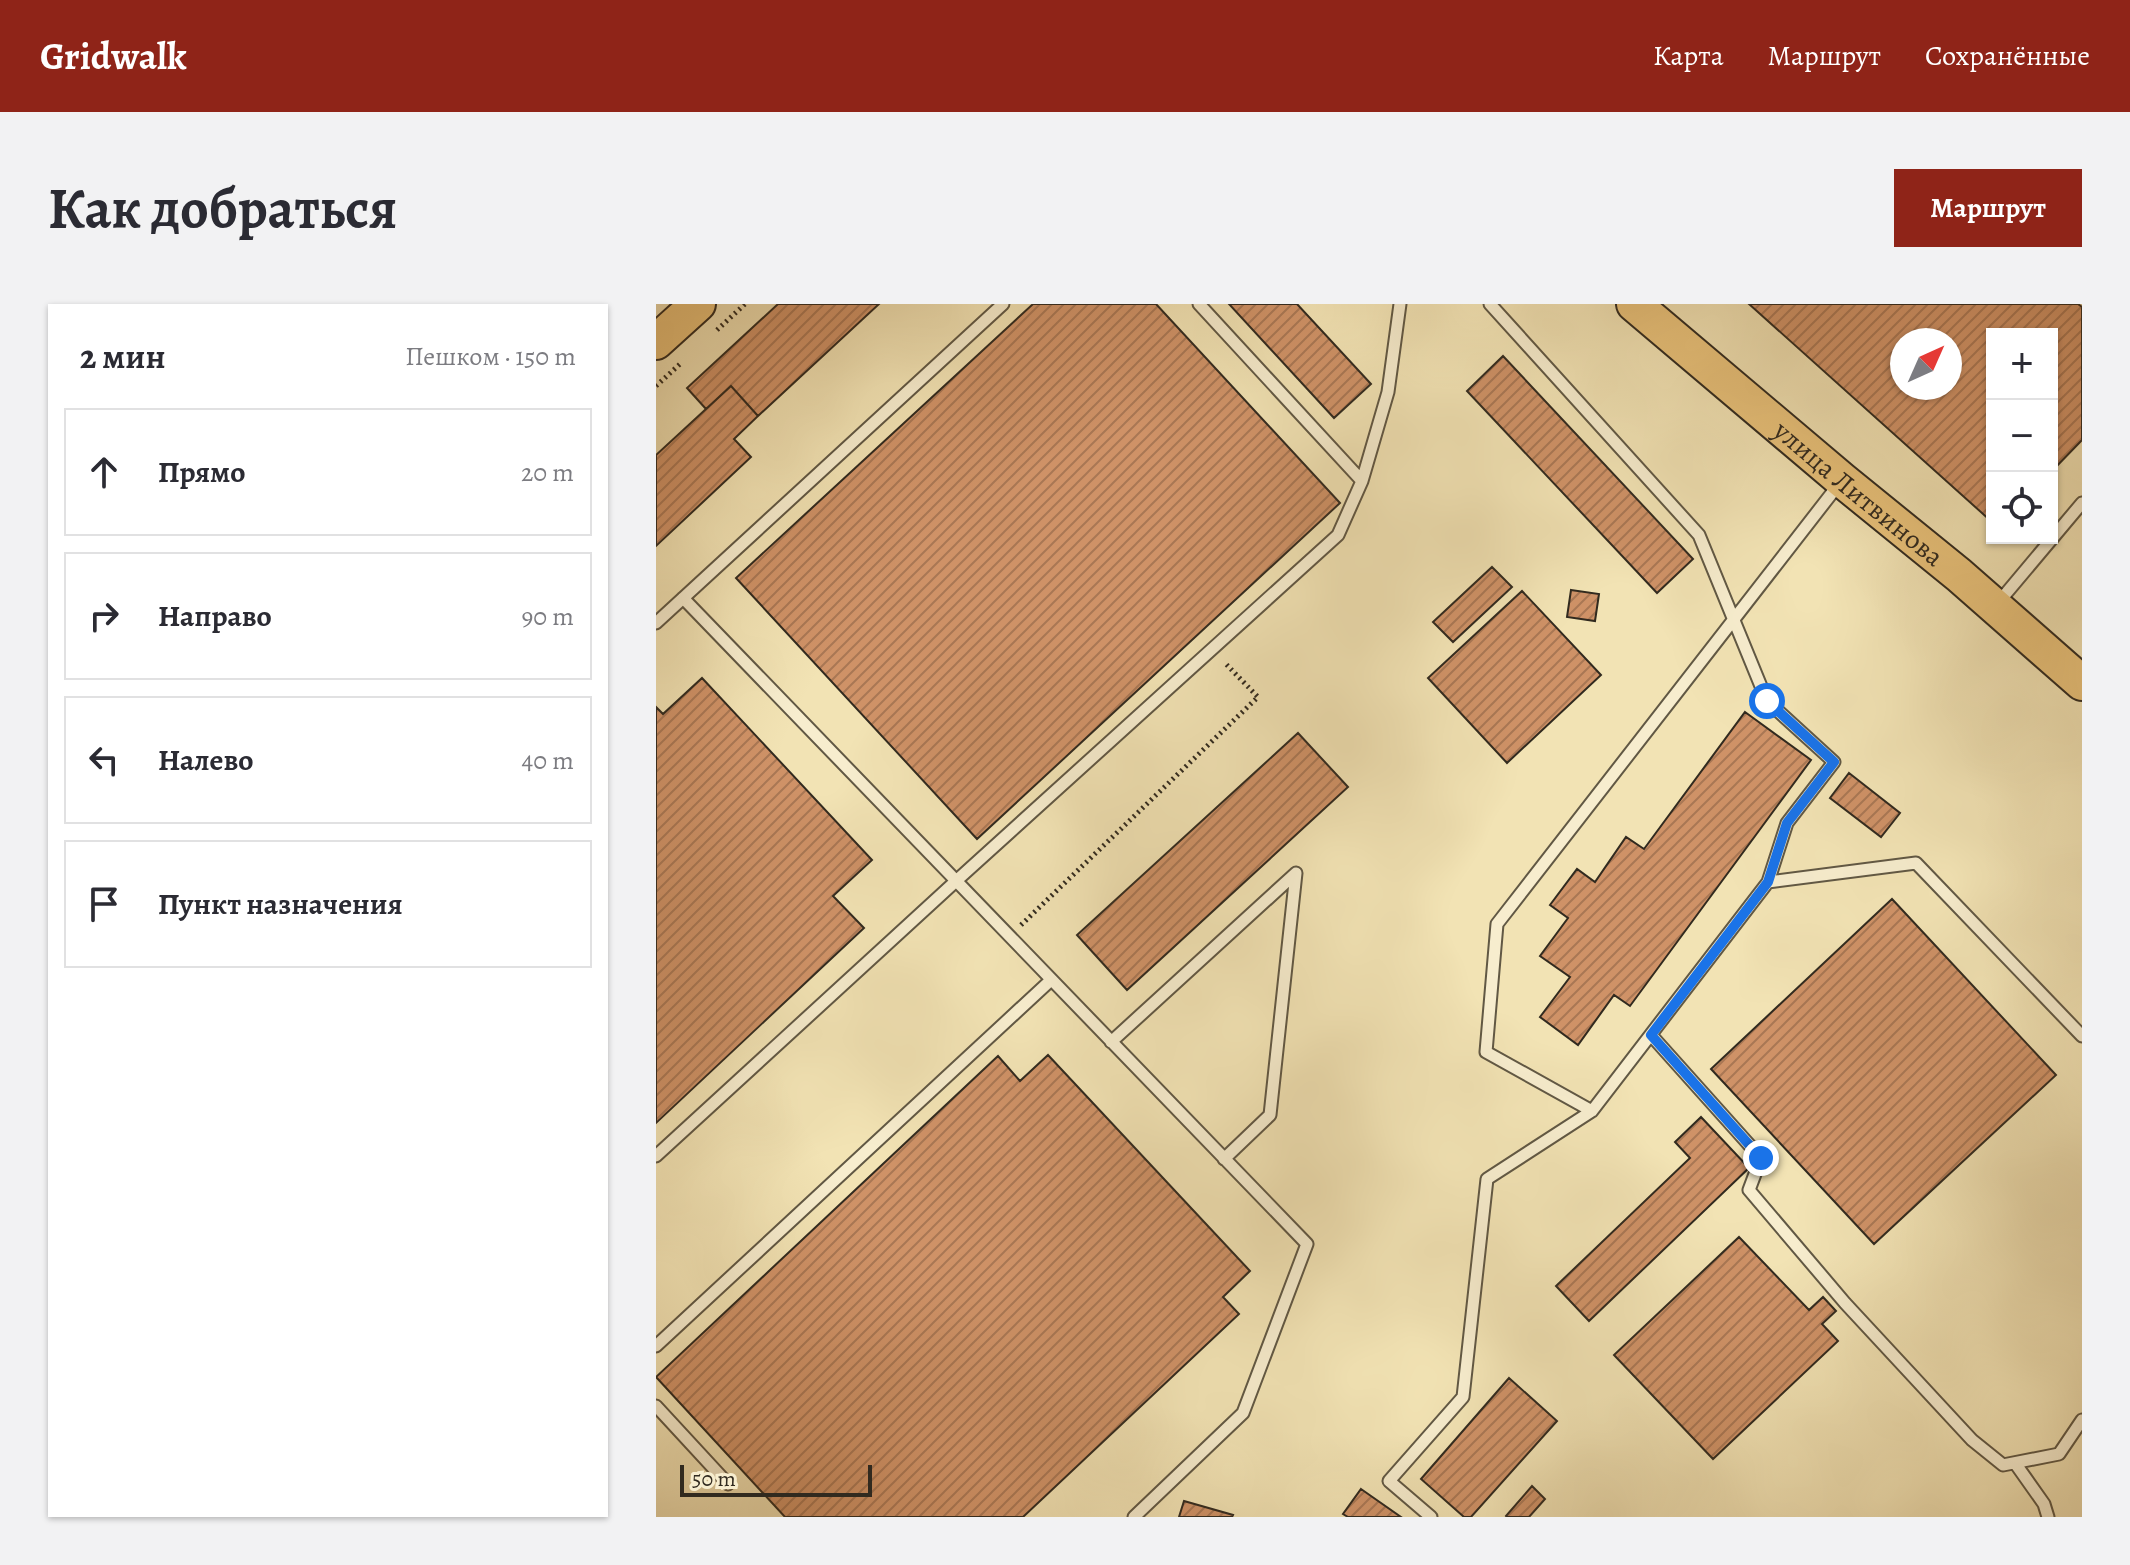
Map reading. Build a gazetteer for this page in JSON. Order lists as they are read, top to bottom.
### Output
{
  "streets": {
    "main road": ["улица Литвинова"]
  },
  "scale_bar": "50 m",
  "north": "top right",
  "page": {
    "header": "Gridwalk",
    "nav": ["Карта", "Маршрут", "Сохранённые"],
    "buttons": "Маршрут",
    "title": "Как добраться",
    "heading": ["2 мин", "Пешком · 150 m"],
    "map_buttons": ["+", "−"],
    "list": [
      ["Прямо", "20 m"],
      ["Направо", "90 m"],
      ["Налево", "40 m"],
      "Пункт назначения"
    ],
    "scale": "50 m"
  }
}
